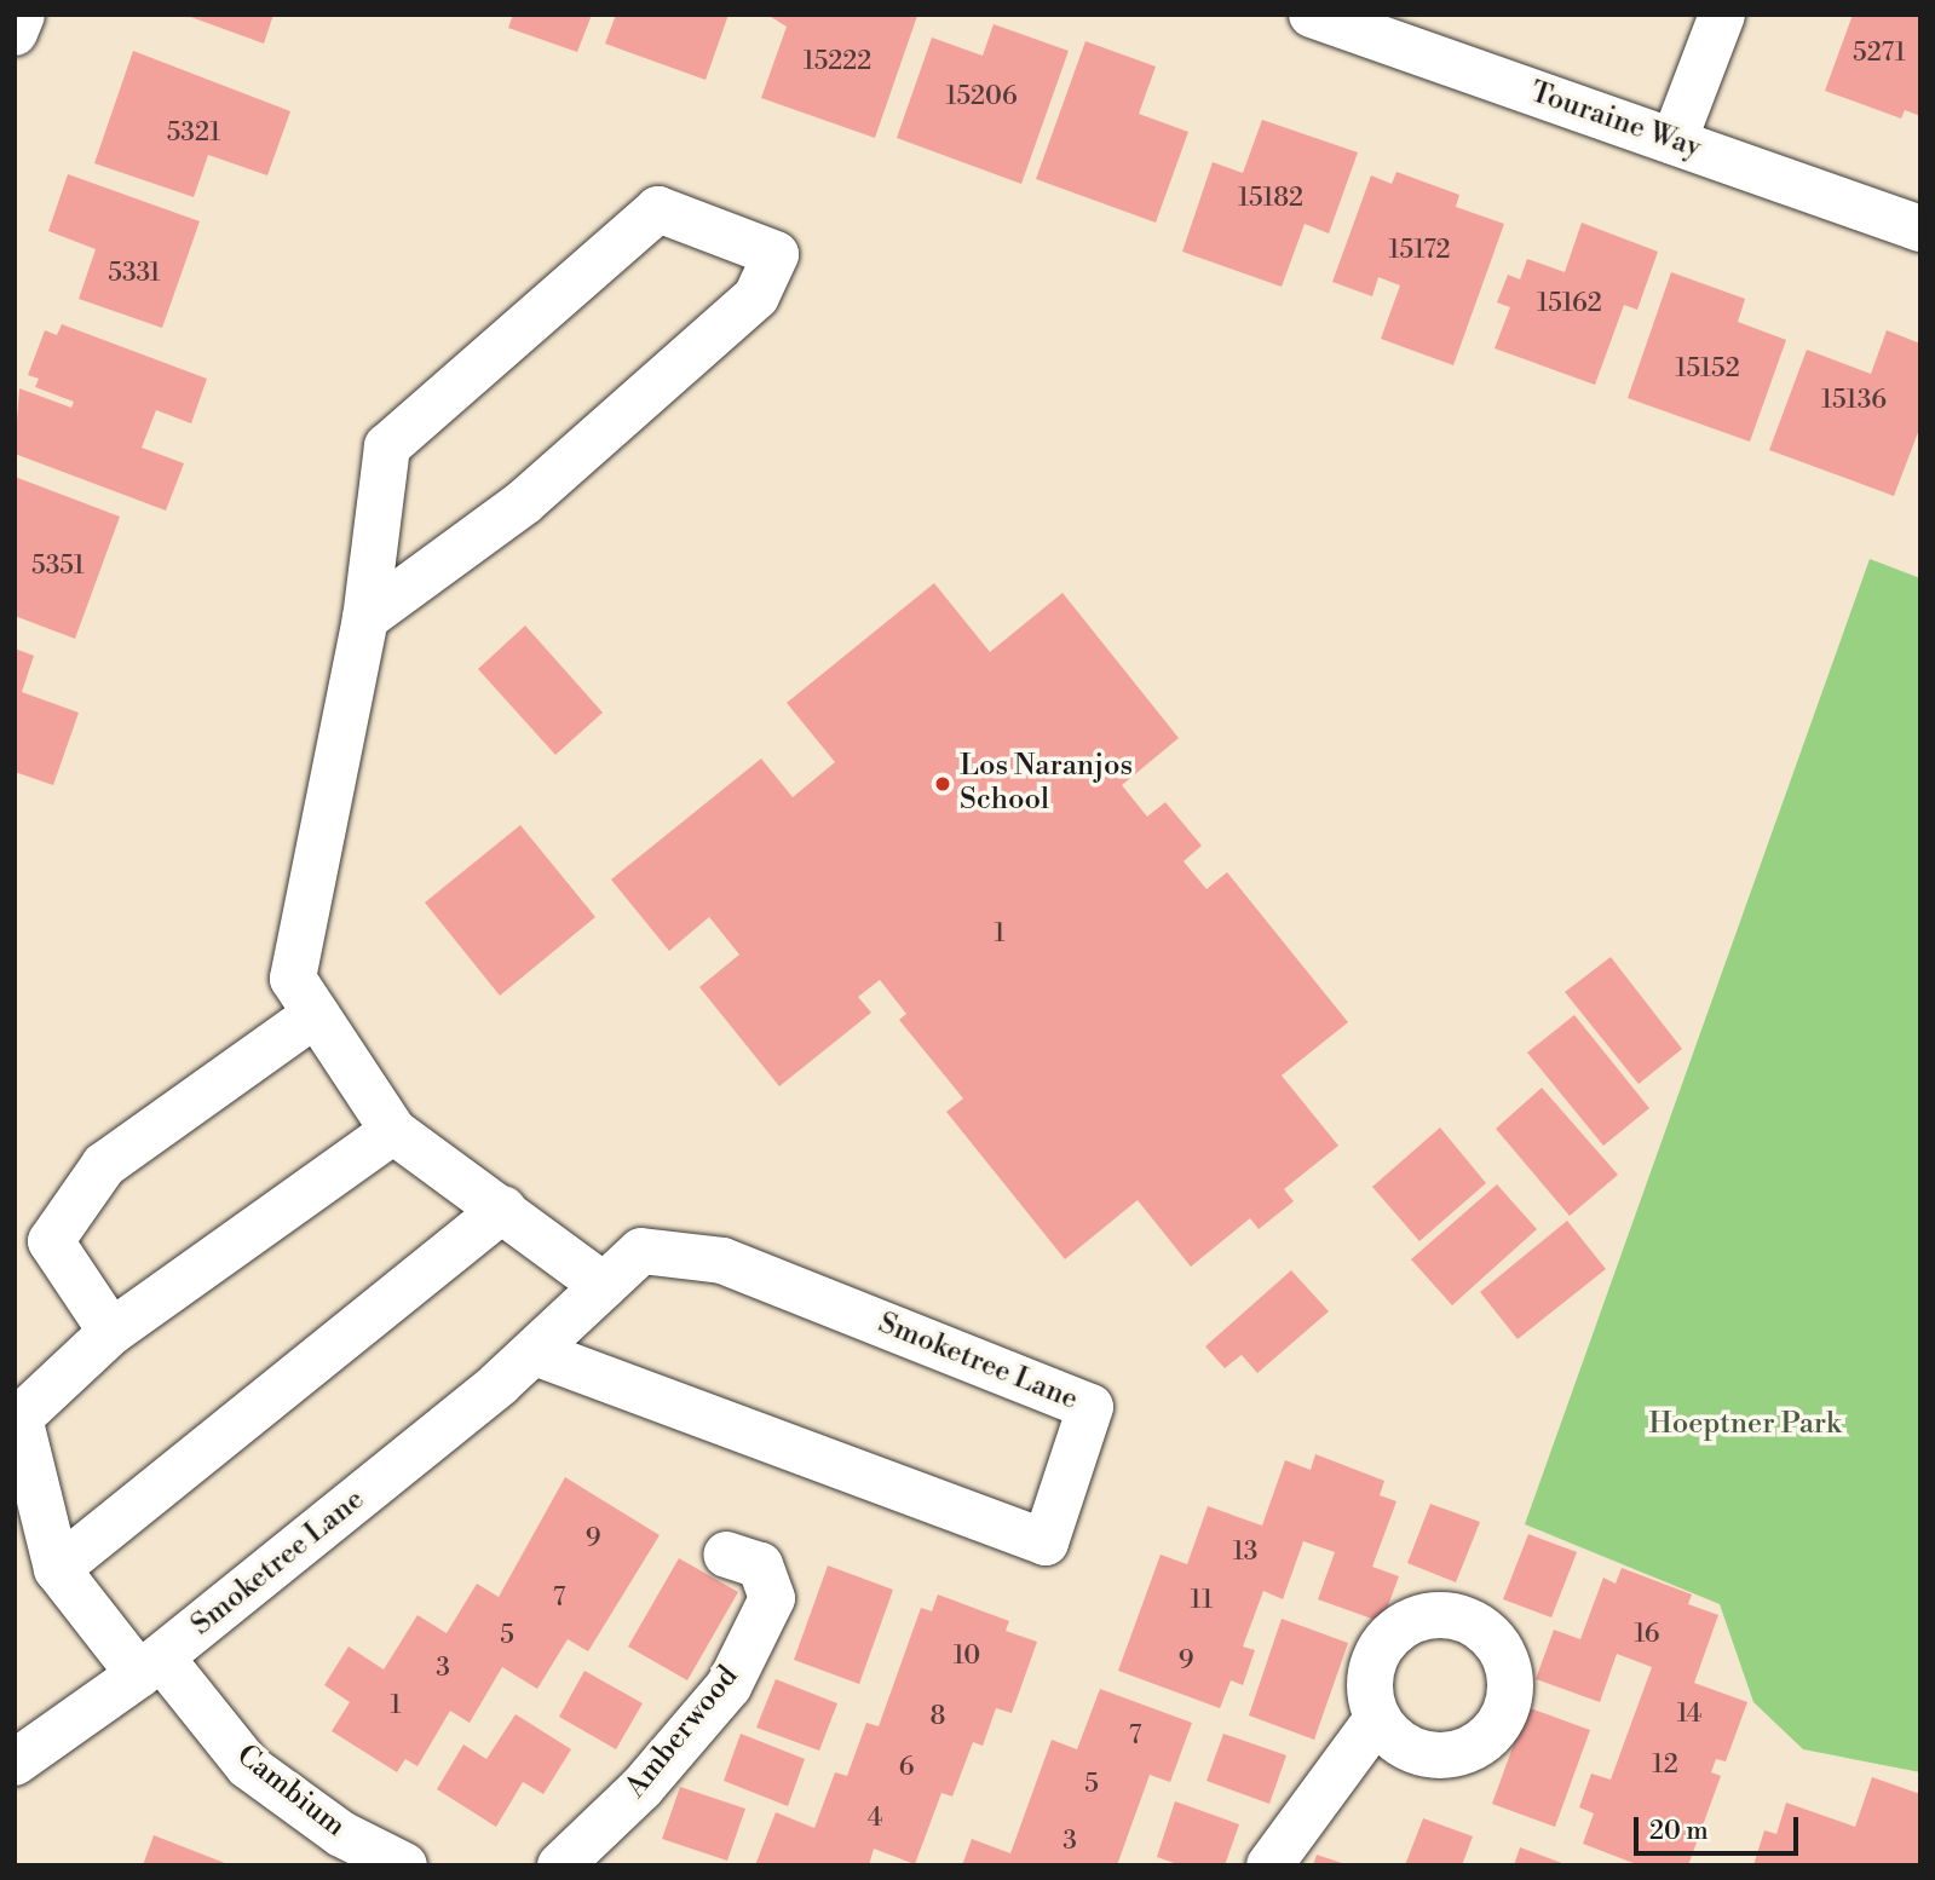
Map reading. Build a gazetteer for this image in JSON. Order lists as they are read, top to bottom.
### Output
{
  "streets": {
    "street": [
      "Touraine Way",
      "Smoketree Lane",
      "Amberwood",
      "Cambium"
    ]
  },
  "crossings": [
    ["Smoketree Lane", "Cambium"]
  ],
  "parks": ["Hoeptner Park"],
  "places": ["Los Naranjos School"],
  "house_numbers": [
    "5271",
    "15222",
    "15206",
    "5321",
    "15182",
    "15172",
    "5331",
    "15162",
    "15152",
    "15136",
    "5351",
    "1",
    "9",
    "13",
    "7",
    "11",
    "16",
    "5",
    "10",
    "9",
    "3",
    "1",
    "14",
    "8",
    "7",
    "12",
    "6",
    "5",
    "4",
    "3"
  ],
  "scale_bar": "20 m"
}
